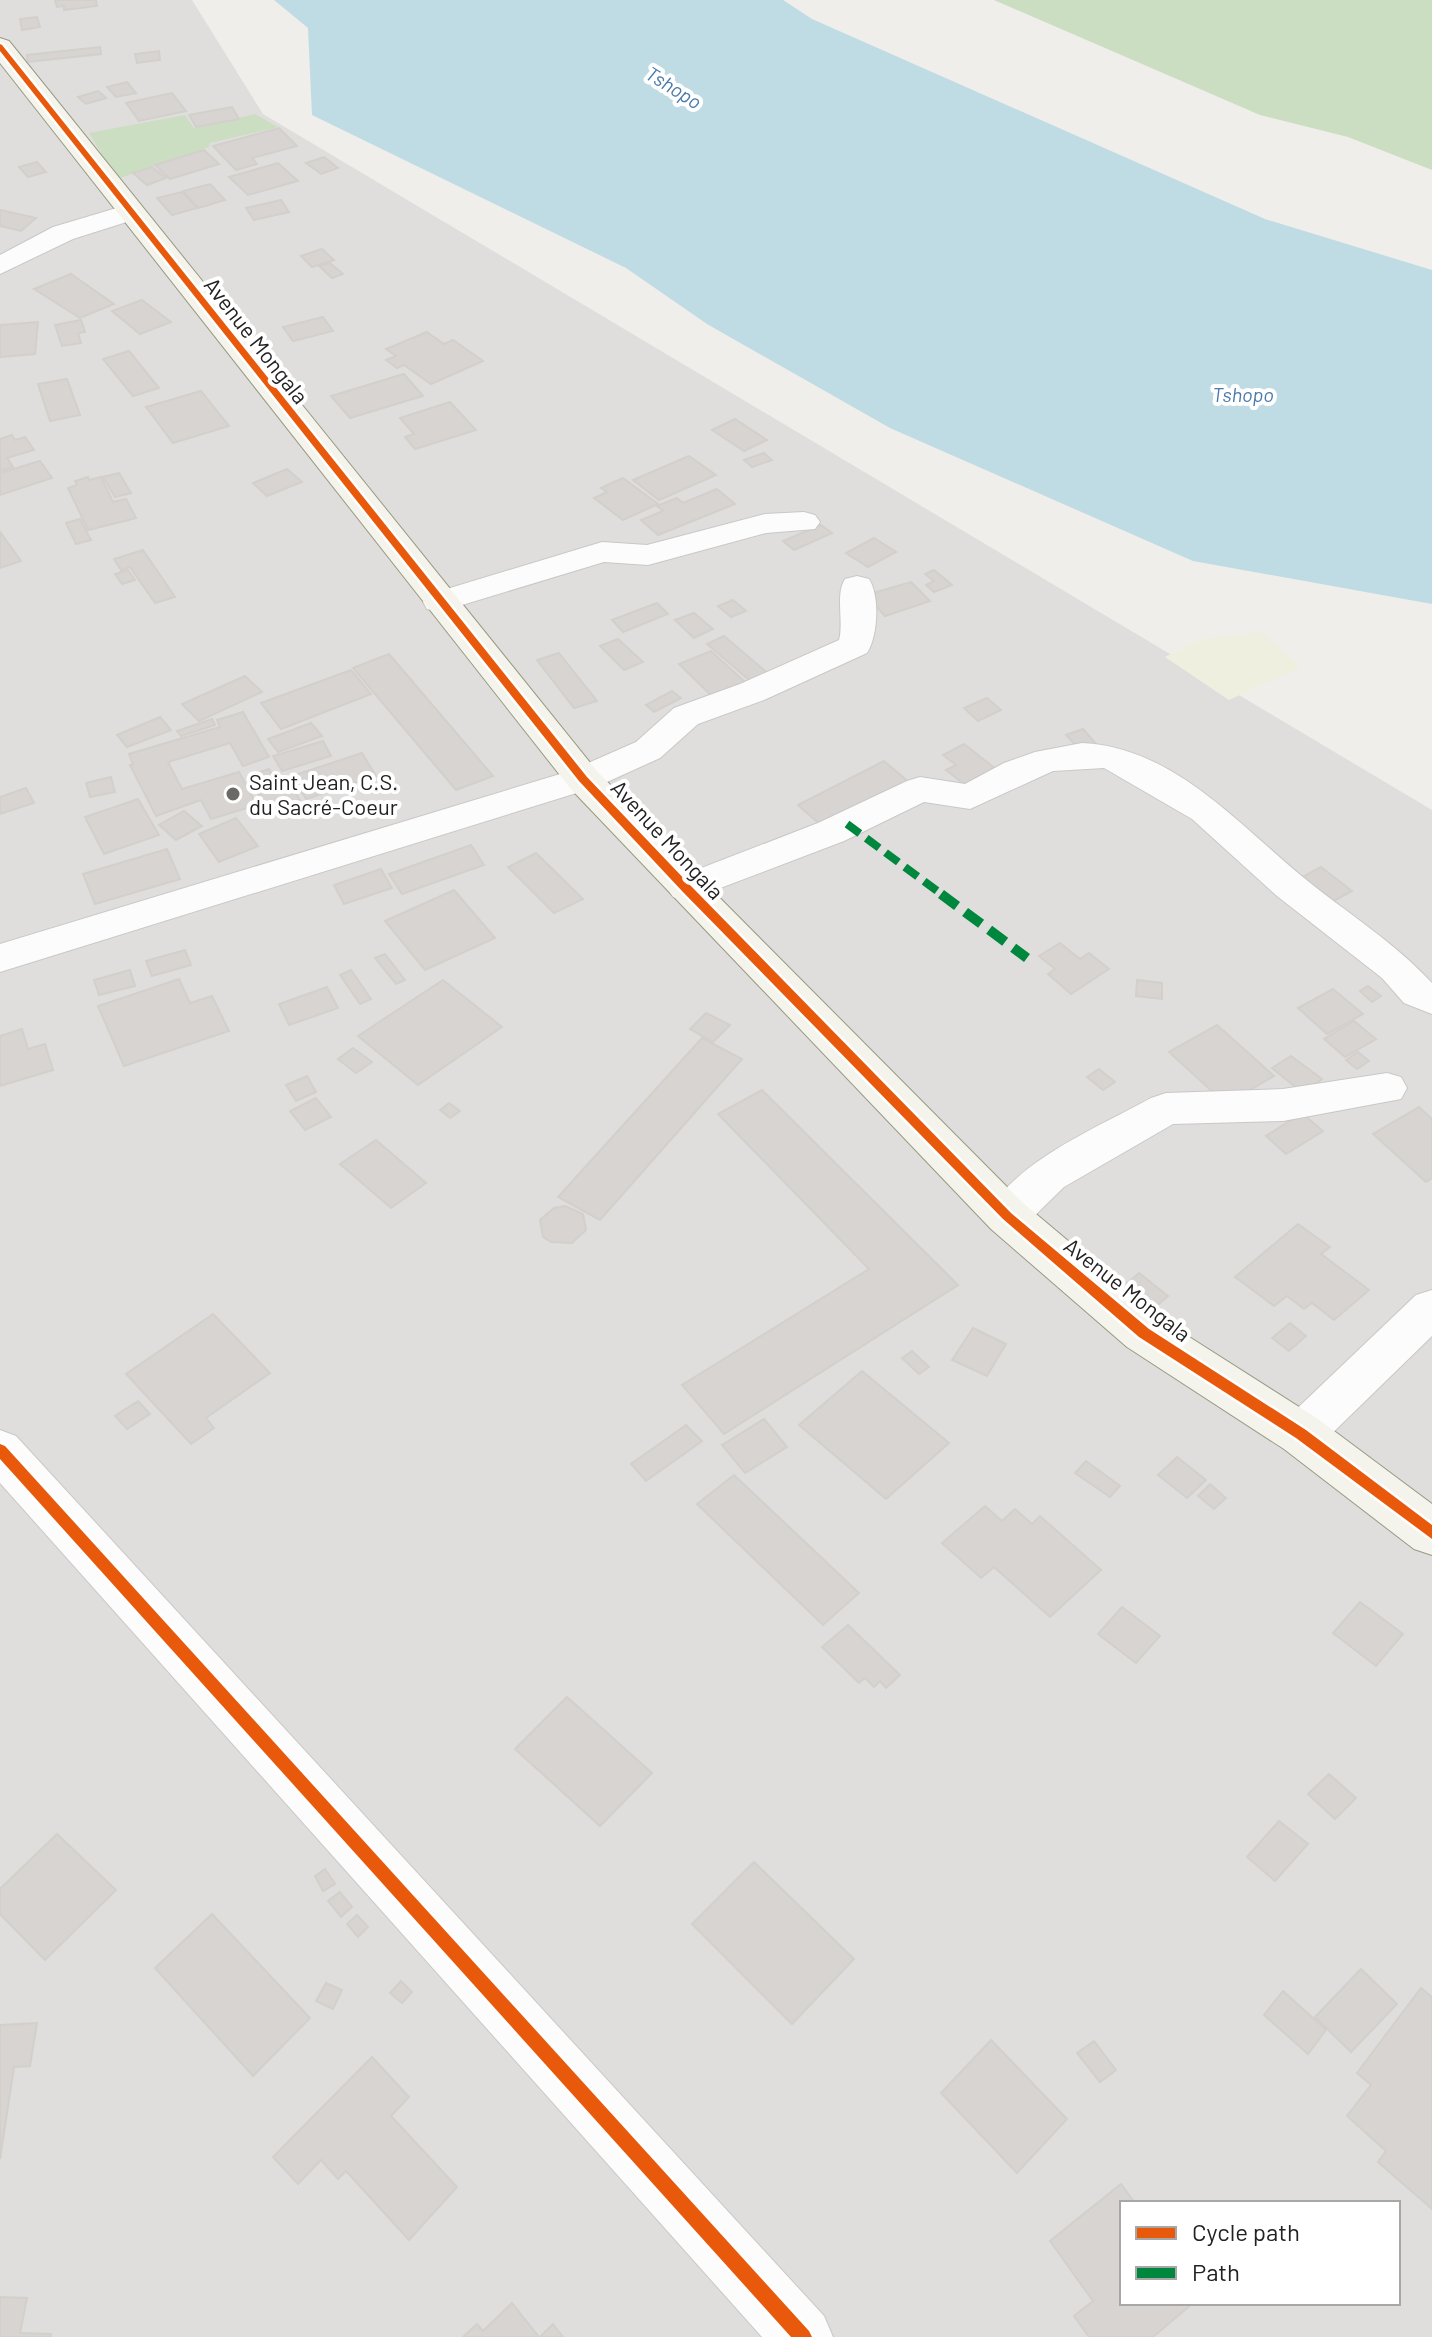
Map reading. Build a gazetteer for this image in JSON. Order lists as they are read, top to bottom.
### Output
{
  "streets": {
    "street": ["Avenue Mongala"]
  },
  "water": ["Tshopo"],
  "places": ["Saint Jean, C.S. du Sacré-Coeur"],
  "legend": ["Cycle path", "Path"]
}
